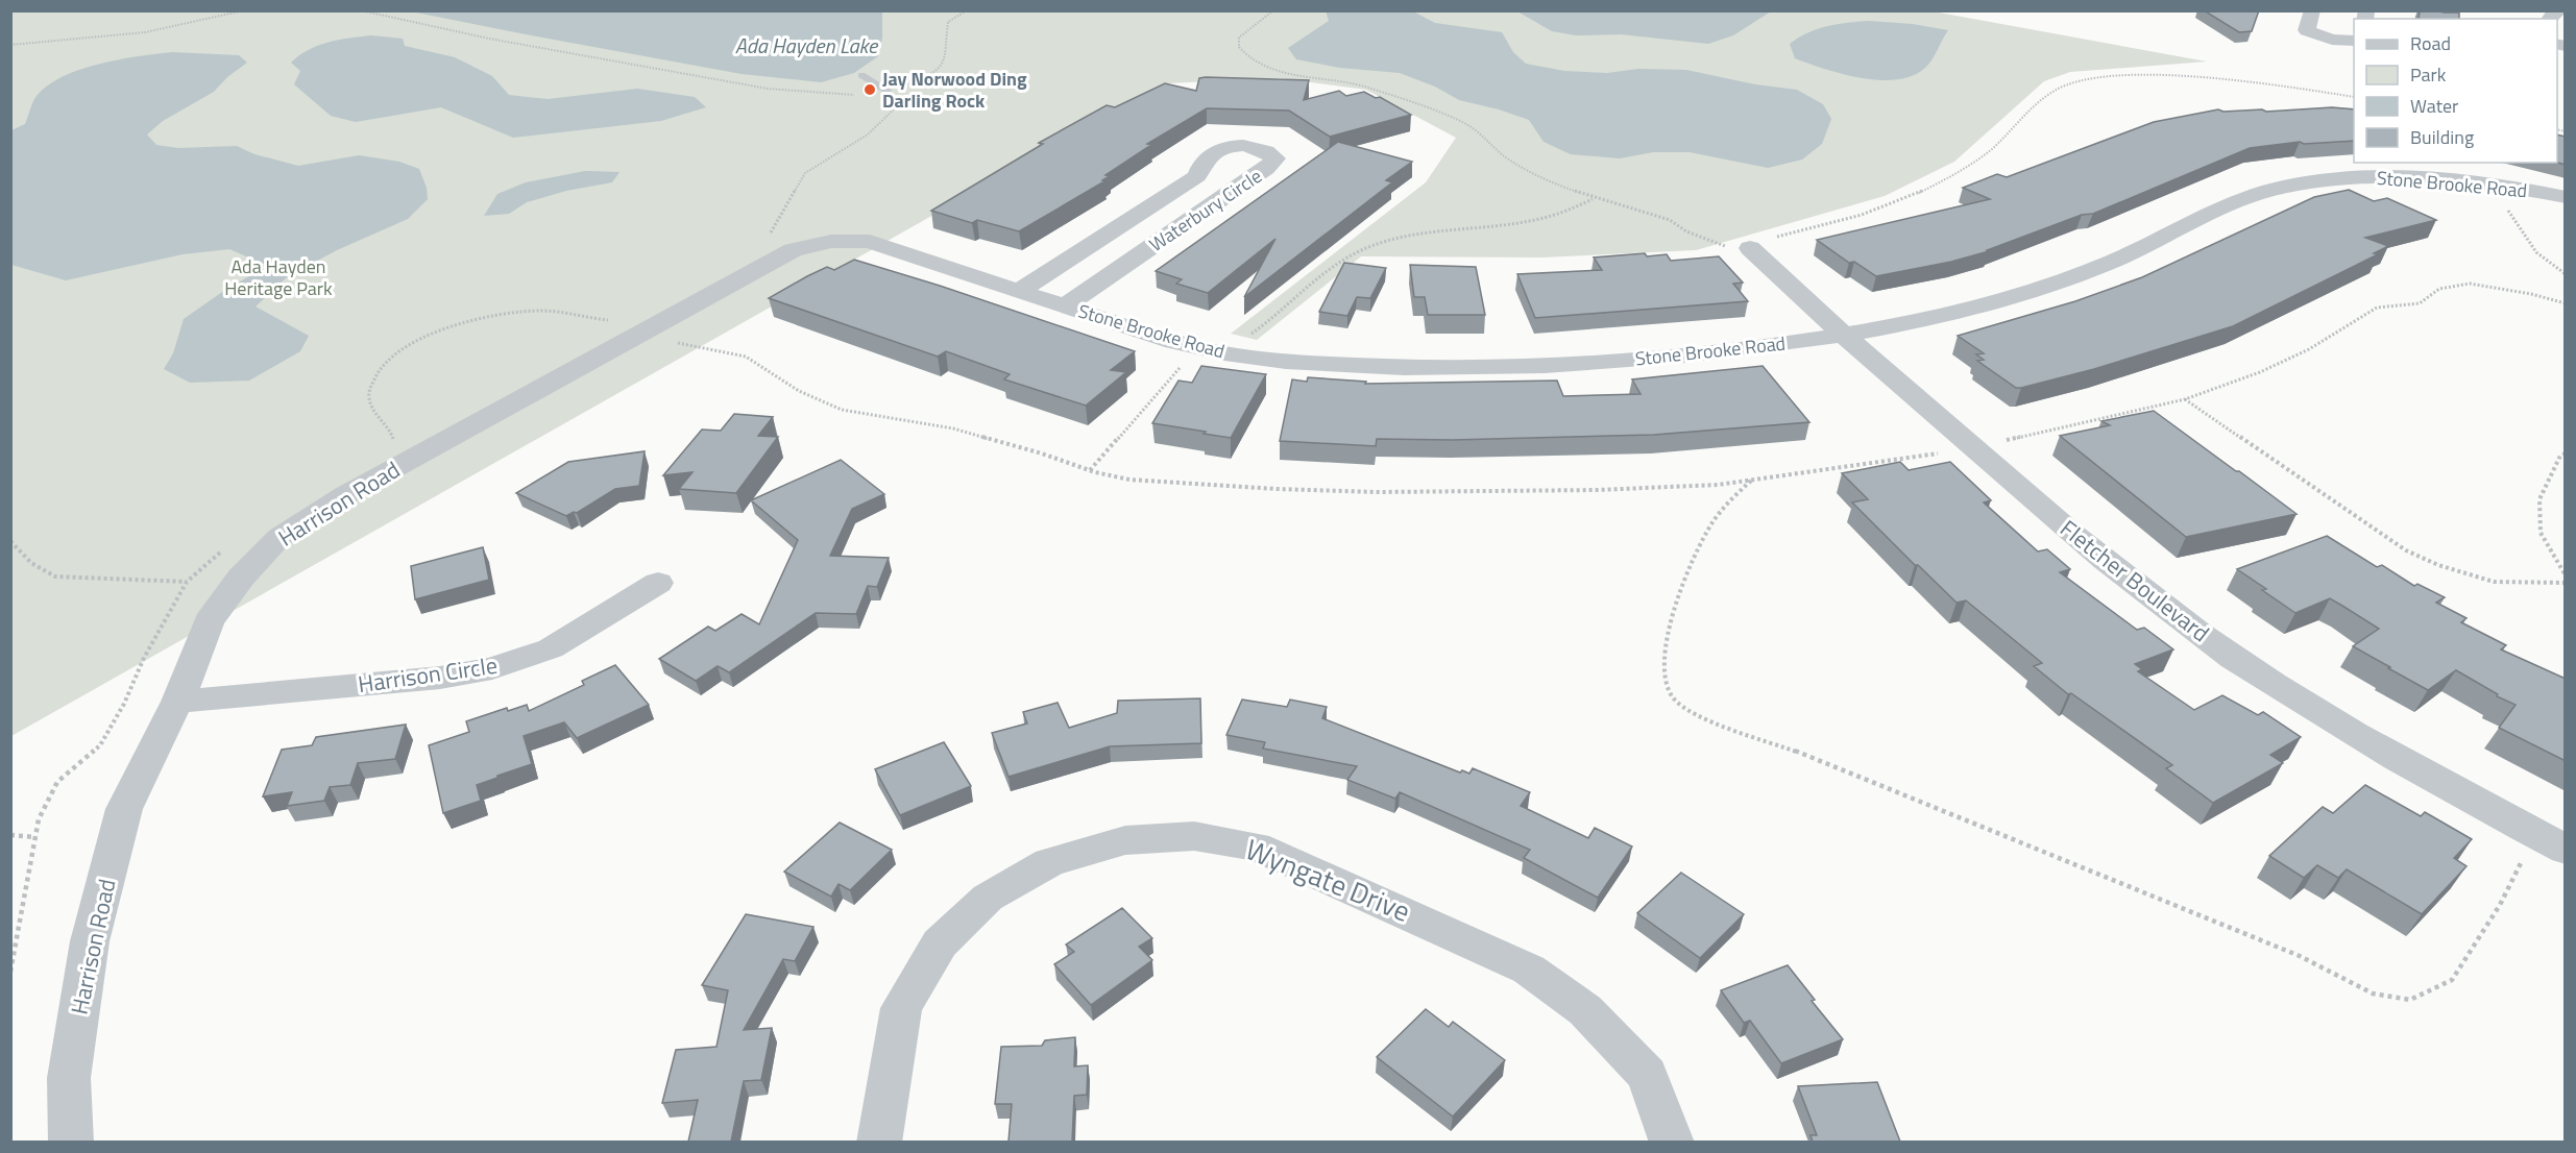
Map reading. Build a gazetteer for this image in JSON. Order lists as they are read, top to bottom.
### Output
{
  "streets": {
    "street": [
      "Stone Brooke Road",
      "Waterbury Circle",
      "Harrison Road",
      "Fletcher Boulevard",
      "Harrison Circle",
      "Wyngate Drive"
    ]
  },
  "crossings": [
    ["Stone Brooke Road", "Waterbury Circle"],
    ["Stone Brooke Road", "Harrison Road"],
    ["Stone Brooke Road", "Fletcher Boulevard"],
    ["Harrison Road", "Harrison Circle"]
  ],
  "water": ["Ada Hayden Lake"],
  "parks": ["Ada Hayden Heritage Park"],
  "places": ["Jay Norwood Ding Darling Rock"],
  "legend": [
    "Road",
    "Park",
    "Water",
    "Building"
  ]
}
